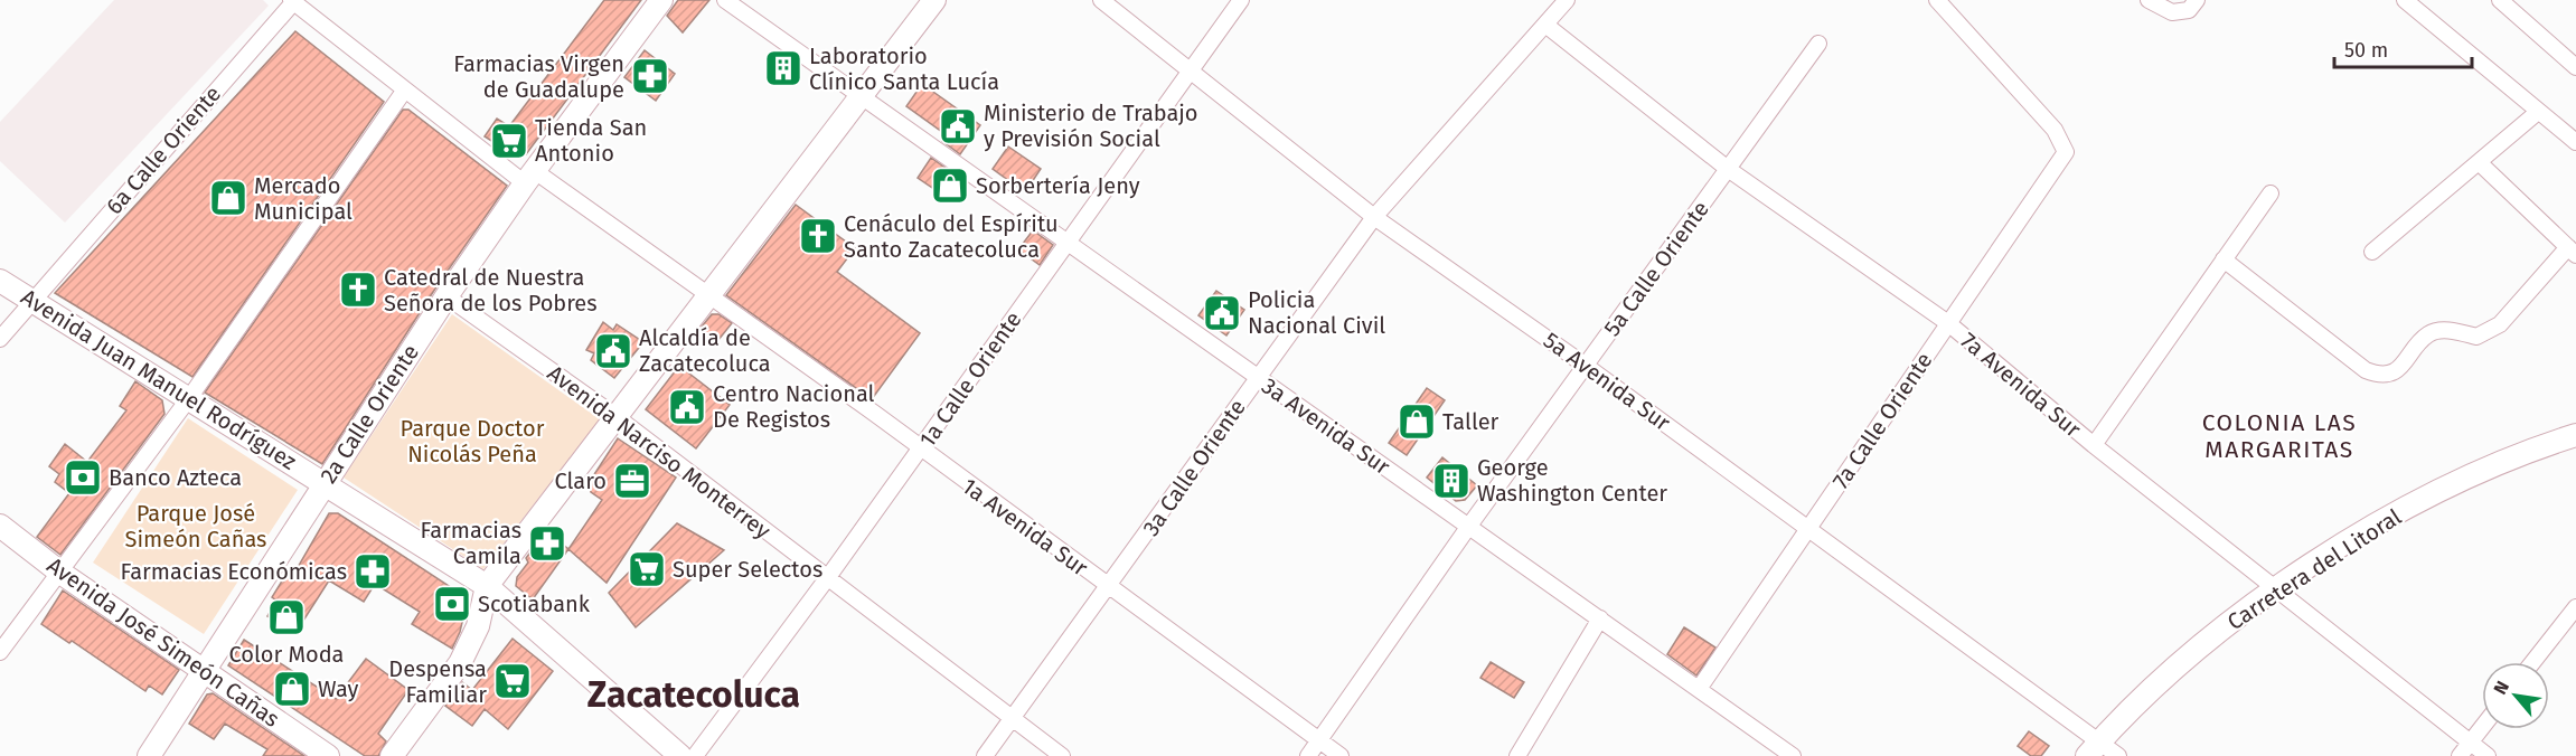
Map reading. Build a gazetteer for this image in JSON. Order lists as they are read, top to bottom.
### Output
{
  "streets": {
    "main road": [
      "Avenida Juan Manuel Rodríguez",
      "2a Calle Oriente",
      "Carretera del Litoral",
      "Avenida José Simeón Cañas"
    ],
    "street": [
      "6a Calle Oriente",
      "5a Calle Oriente",
      "1a Calle Oriente",
      "5a Avenida Sur",
      "7a Avenida Sur",
      "7a Calle Oriente",
      "3a Avenida Sur",
      "Avenida Narciso Monterrey",
      "3a Calle Oriente",
      "1a Avenida Sur"
    ]
  },
  "crossings": [
    ["6a Calle Oriente", "Avenida Juan Manuel Rodríguez"],
    ["6a Calle Oriente", "1a Avenida Sur"],
    ["5a Calle Oriente", "5a Avenida Sur"],
    ["5a Calle Oriente", "7a Avenida Sur"],
    ["5a Calle Oriente", "3a Avenida Sur"],
    ["5a Calle Oriente", "1a Avenida Sur"],
    ["Avenida Juan Manuel Rodríguez", "2a Calle Oriente"],
    ["1a Calle Oriente", "5a Avenida Sur"],
    ["1a Calle Oriente", "3a Avenida Sur"],
    ["1a Calle Oriente", "Avenida Narciso Monterrey"],
    ["1a Calle Oriente", "1a Avenida Sur"],
    ["5a Avenida Sur", "7a Calle Oriente"],
    ["5a Avenida Sur", "3a Calle Oriente"],
    ["5a Avenida Sur", "Carretera del Litoral"],
    ["7a Avenida Sur", "7a Calle Oriente"],
    ["7a Avenida Sur", "3a Calle Oriente"],
    ["7a Avenida Sur", "Carretera del Litoral"],
    ["2a Calle Oriente", "Avenida Narciso Monterrey"],
    ["2a Calle Oriente", "1a Avenida Sur"],
    ["2a Calle Oriente", "Avenida José Simeón Cañas"],
    ["7a Calle Oriente", "3a Avenida Sur"],
    ["3a Avenida Sur", "3a Calle Oriente"],
    ["Avenida Narciso Monterrey", "3a Calle Oriente"],
    ["3a Calle Oriente", "1a Avenida Sur"]
  ],
  "districts": ["COLONIA LAS MARGARITAS", "Zacatecoluca"],
  "parks": ["Parque Doctor Nicolás Peña", "Parque José Simeón Cañas"],
  "places": {
    "building": ["Laboratorio Clínico Santa Lucía", "George Washington Center"],
    "pharmacy": ["Farmacias Virgen de Guadalupe", "Farmacias Camila", "Farmacias Económicas"],
    "public building": [
      "Ministerio de Trabajo y Previsión Social",
      "Policia Nacional Civil",
      "Alcaldía de Zacatecoluca",
      "Centro Nacional De Registos"
    ],
    "supermarket": ["Tienda San Antonio", "Super Selectos", "Despensa Familiar"],
    "shop": [
      "Sorbertería Jeny",
      "Mercado Municipal",
      "Taller",
      "Color Moda",
      "Way"
    ],
    "church": ["Cenáculo del Espíritu Santo Zacatecoluca", "Catedral de Nuestra Señora de los Pobres"],
    "bank": ["Banco Azteca", "Scotiabank"],
    "office": ["Claro"]
  },
  "scale_bar": "50 m",
  "north": "top left"
}
